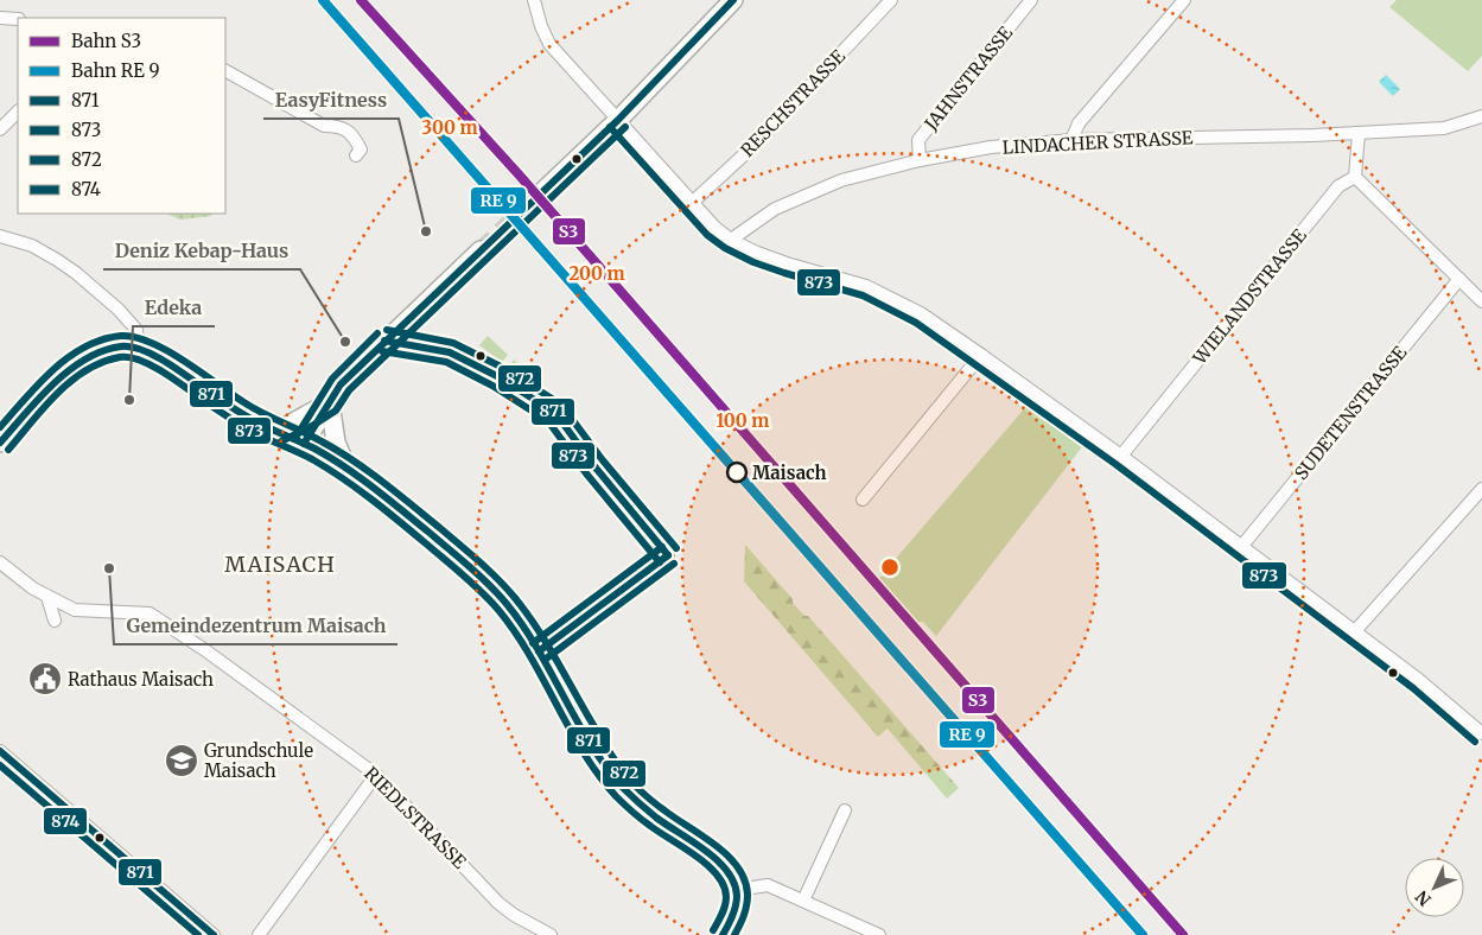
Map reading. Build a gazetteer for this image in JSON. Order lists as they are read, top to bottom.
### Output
{
  "streets": {
    "street": [
      "JAHNSTRASSE",
      "RESCHSTRASSE",
      "LINDACHER STRASSE",
      "WIELANDSTRASSE",
      "SUDETENSTRASSE",
      "RIEDLSTRASSE"
    ]
  },
  "crossings": [
    ["JAHNSTRASSE", "LINDACHER STRASSE"]
  ],
  "districts": ["MAISACH"],
  "places": {
    "other": [
      "EasyFitness",
      "Deniz Kebap-Haus",
      "Edeka",
      "Maisach",
      "Gemeindezentrum Maisach"
    ],
    "public building": ["Rathaus Maisach"],
    "school or university": ["Grundschule Maisach"]
  },
  "lines": [
    "rail line S3",
    "transit line 871",
    "transit line 873",
    "transit line 872",
    "transit line 874"
  ],
  "legend": [
    "Bahn S3",
    "Bahn RE 9",
    "871",
    "873",
    "872",
    "874"
  ],
  "north": "bottom left",
  "rings": ["300 m", "200 m", "100 m"]
}
